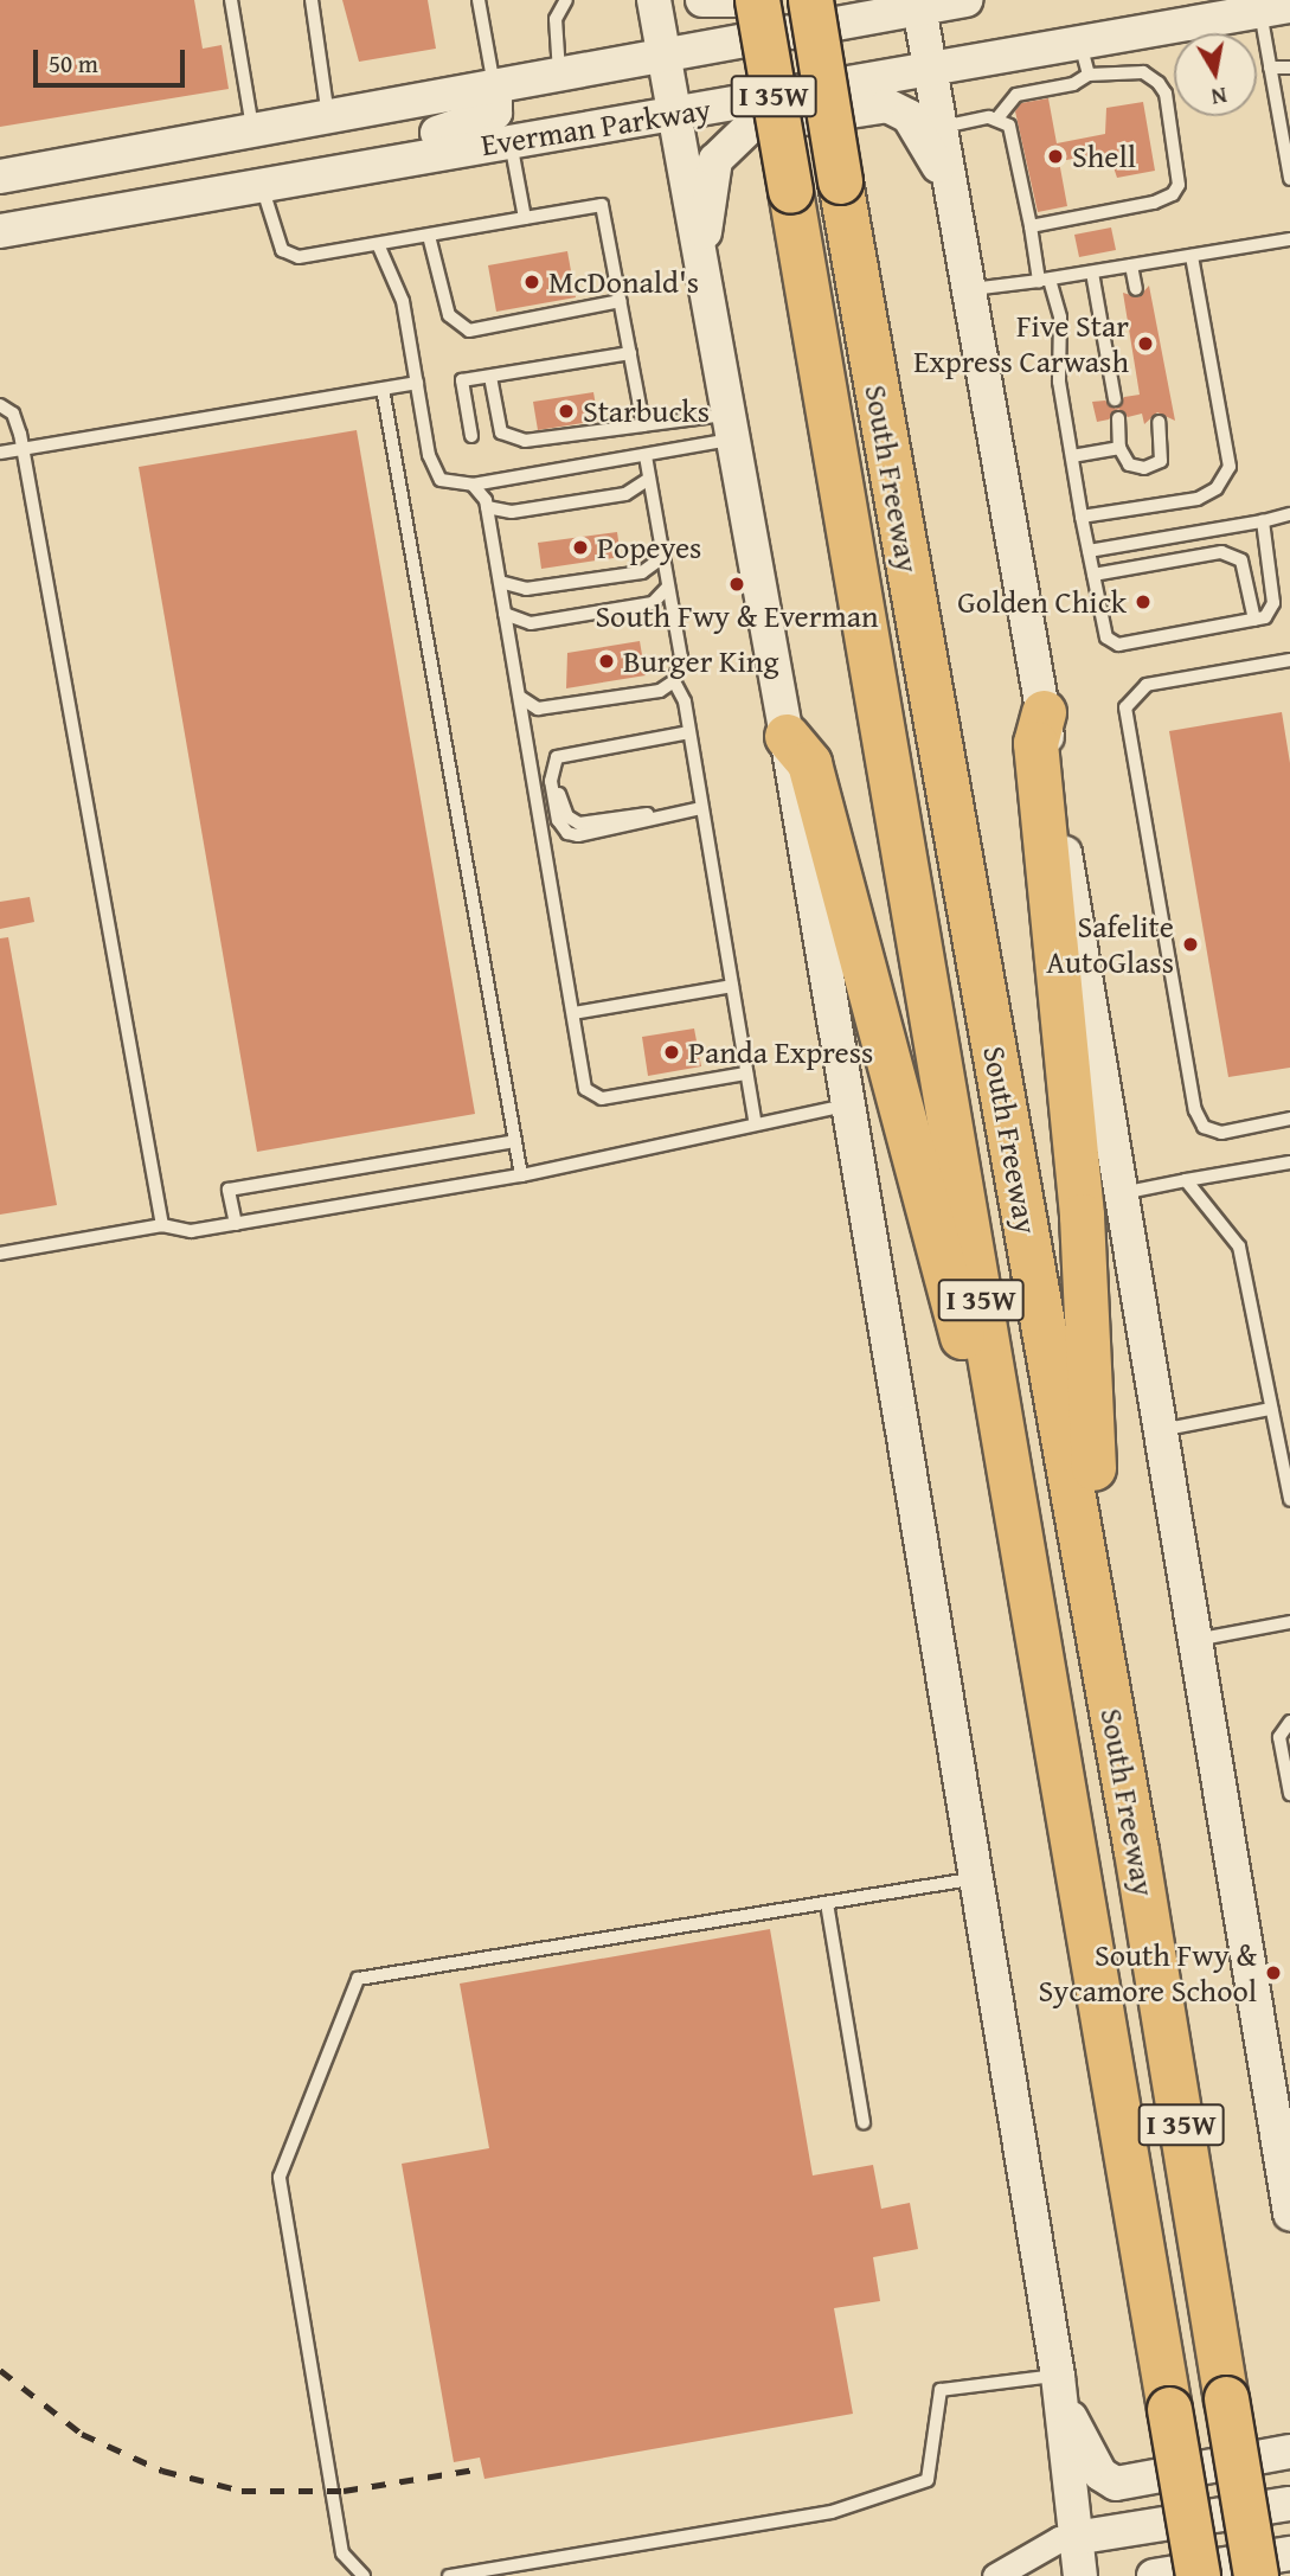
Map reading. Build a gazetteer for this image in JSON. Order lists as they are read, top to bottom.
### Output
{
  "streets": {
    "highway": ["I 35W", "South Freeway"],
    "main road": ["Everman Parkway"]
  },
  "places": [
    "Shell",
    "McDonald's",
    "Five Star Express Carwash",
    "Starbucks",
    "Popeyes",
    "South Fwy & Everman",
    "Golden Chick",
    "Burger King",
    "Safelite AutoGlass",
    "Panda Express",
    "South Fwy & Sycamore School"
  ],
  "scale_bar": "50 m",
  "north": "bottom"
}
